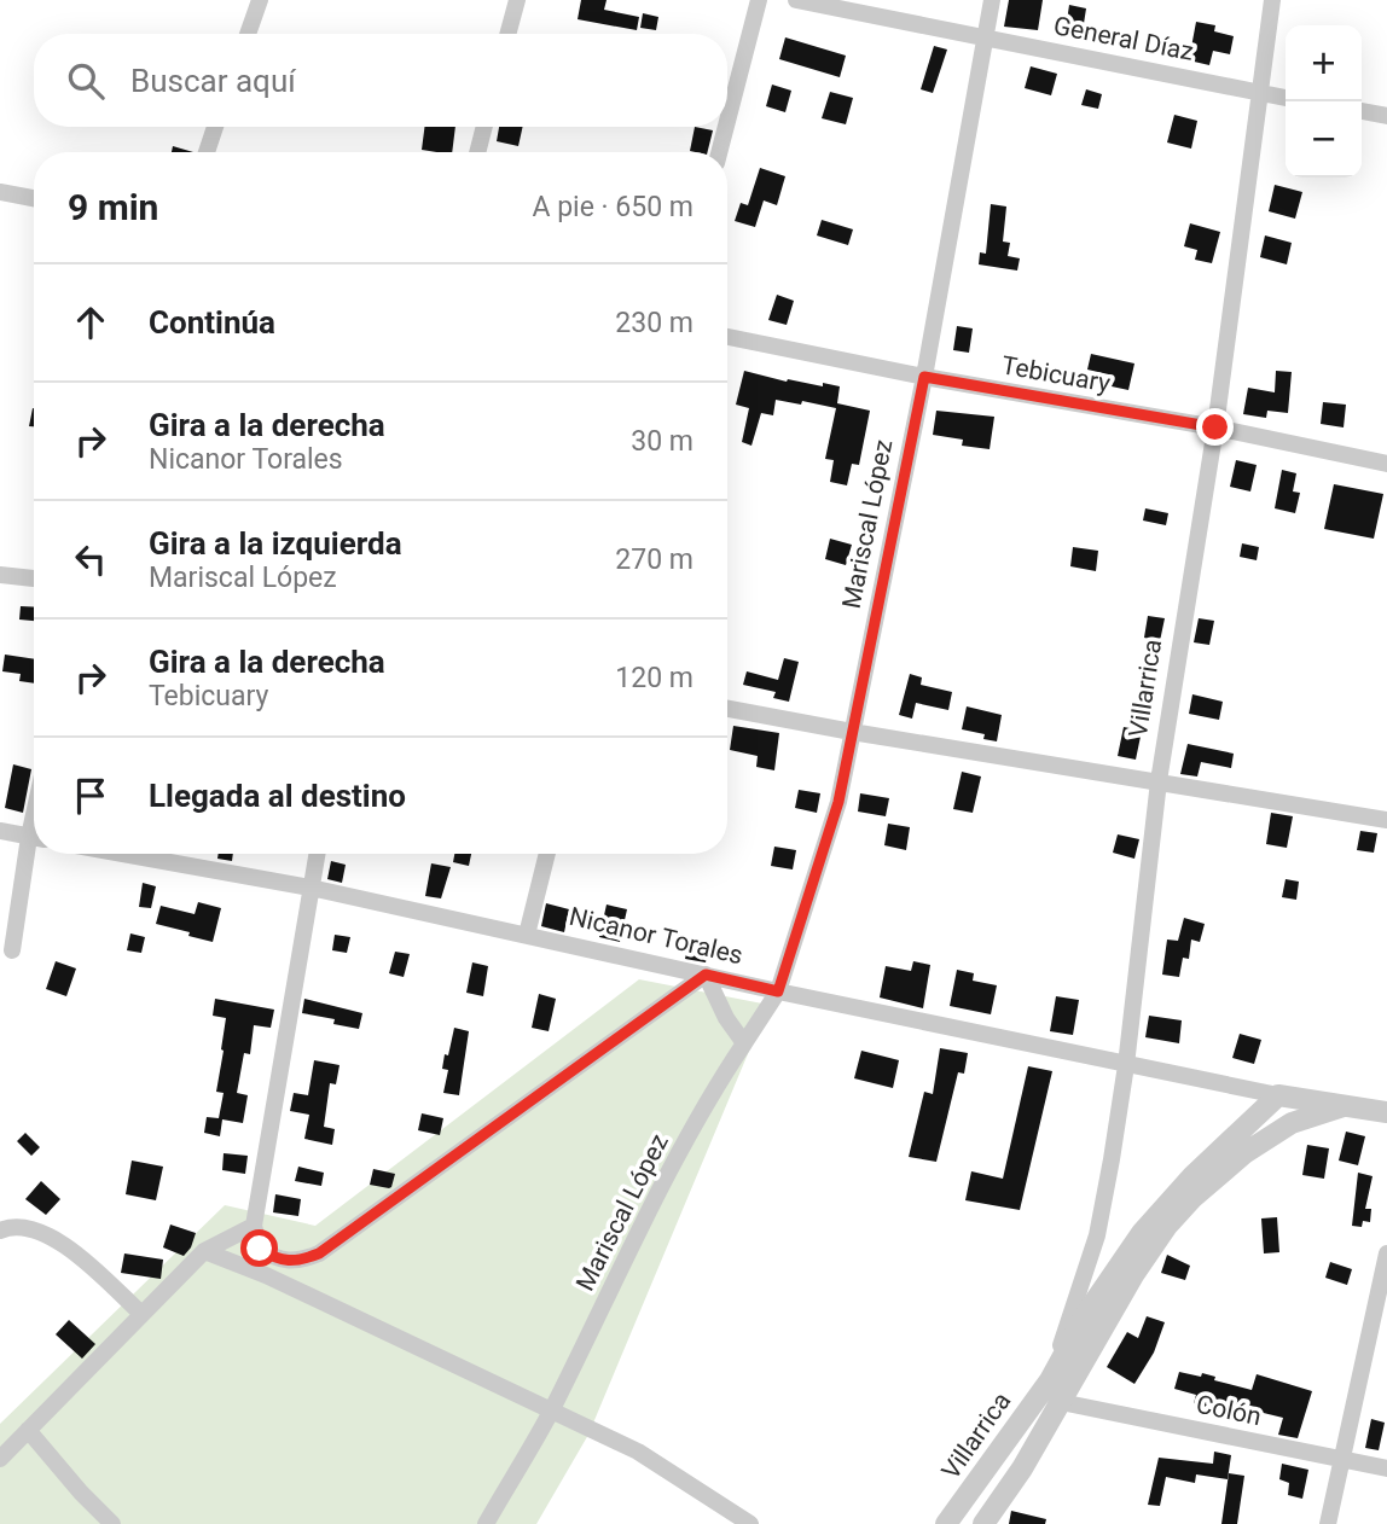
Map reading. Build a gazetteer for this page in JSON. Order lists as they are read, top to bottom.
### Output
{
  "streets": {
    "street": [
      "General Díaz",
      "Tebicuary",
      "Mariscal López",
      "Villarrica",
      "Nicanor Torales",
      "Colón"
    ]
  },
  "crossings": [
    ["General Díaz", "Mariscal López"],
    ["General Díaz", "Villarrica"],
    ["Tebicuary", "Mariscal López"],
    ["Tebicuary", "Villarrica"],
    ["Mariscal López", "Nicanor Torales"],
    ["Villarrica", "Nicanor Torales"],
    ["Villarrica", "Colón"]
  ],
  "page": {
    "map_buttons": ["+", "−"],
    "search": "Buscar aquí",
    "heading": ["9 min", "A pie · 650 m"],
    "list": [
      ["Continúa", "230 m"],
      ["Gira a la derecha", "Nicanor Torales", "30 m"],
      ["Gira a la izquierda", "Mariscal López", "270 m"],
      ["Gira a la derecha", "Tebicuary", "120 m"],
      "Llegada al destino"
    ]
  }
}
